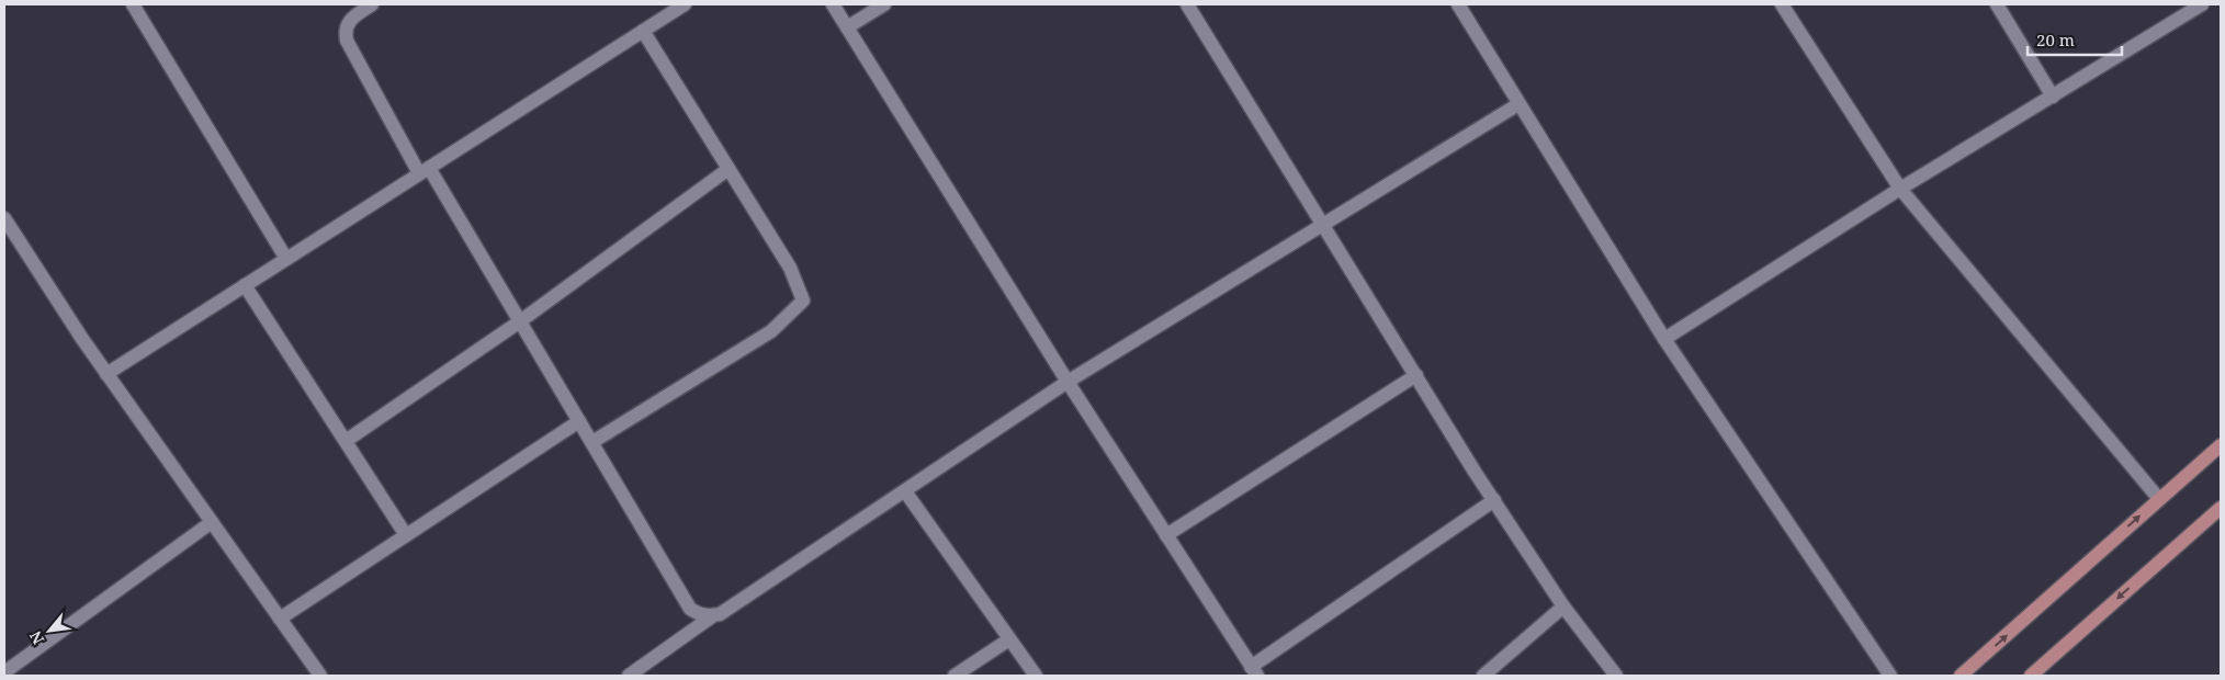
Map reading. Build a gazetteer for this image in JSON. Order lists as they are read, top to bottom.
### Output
{
  "scale_bar": "20 m",
  "north": "bottom left"
}
